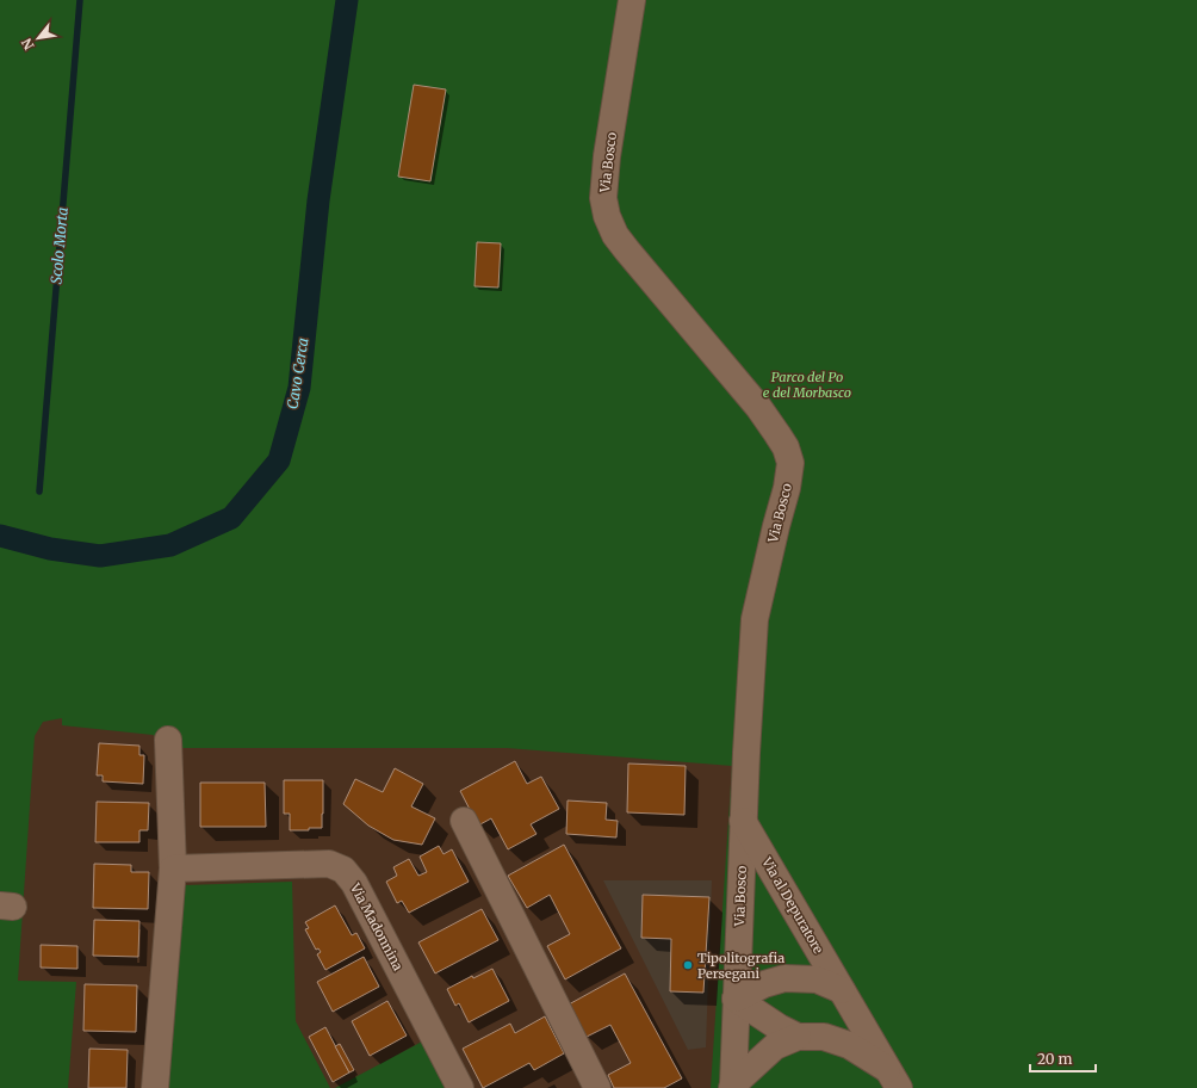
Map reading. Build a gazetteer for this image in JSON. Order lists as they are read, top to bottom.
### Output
{
  "streets": {
    "street": ["Via Bosco", "Via al Depuratore", "Via Madonnina"]
  },
  "crossings": [
    ["Via Bosco", "Via al Depuratore"]
  ],
  "water": ["Scolo Morta", "Cavo Cerca"],
  "parks": ["Parco del Po e del Morbasco"],
  "places": ["Tipolitografia Persegani"],
  "scale_bar": "20 m",
  "north": "bottom left"
}
